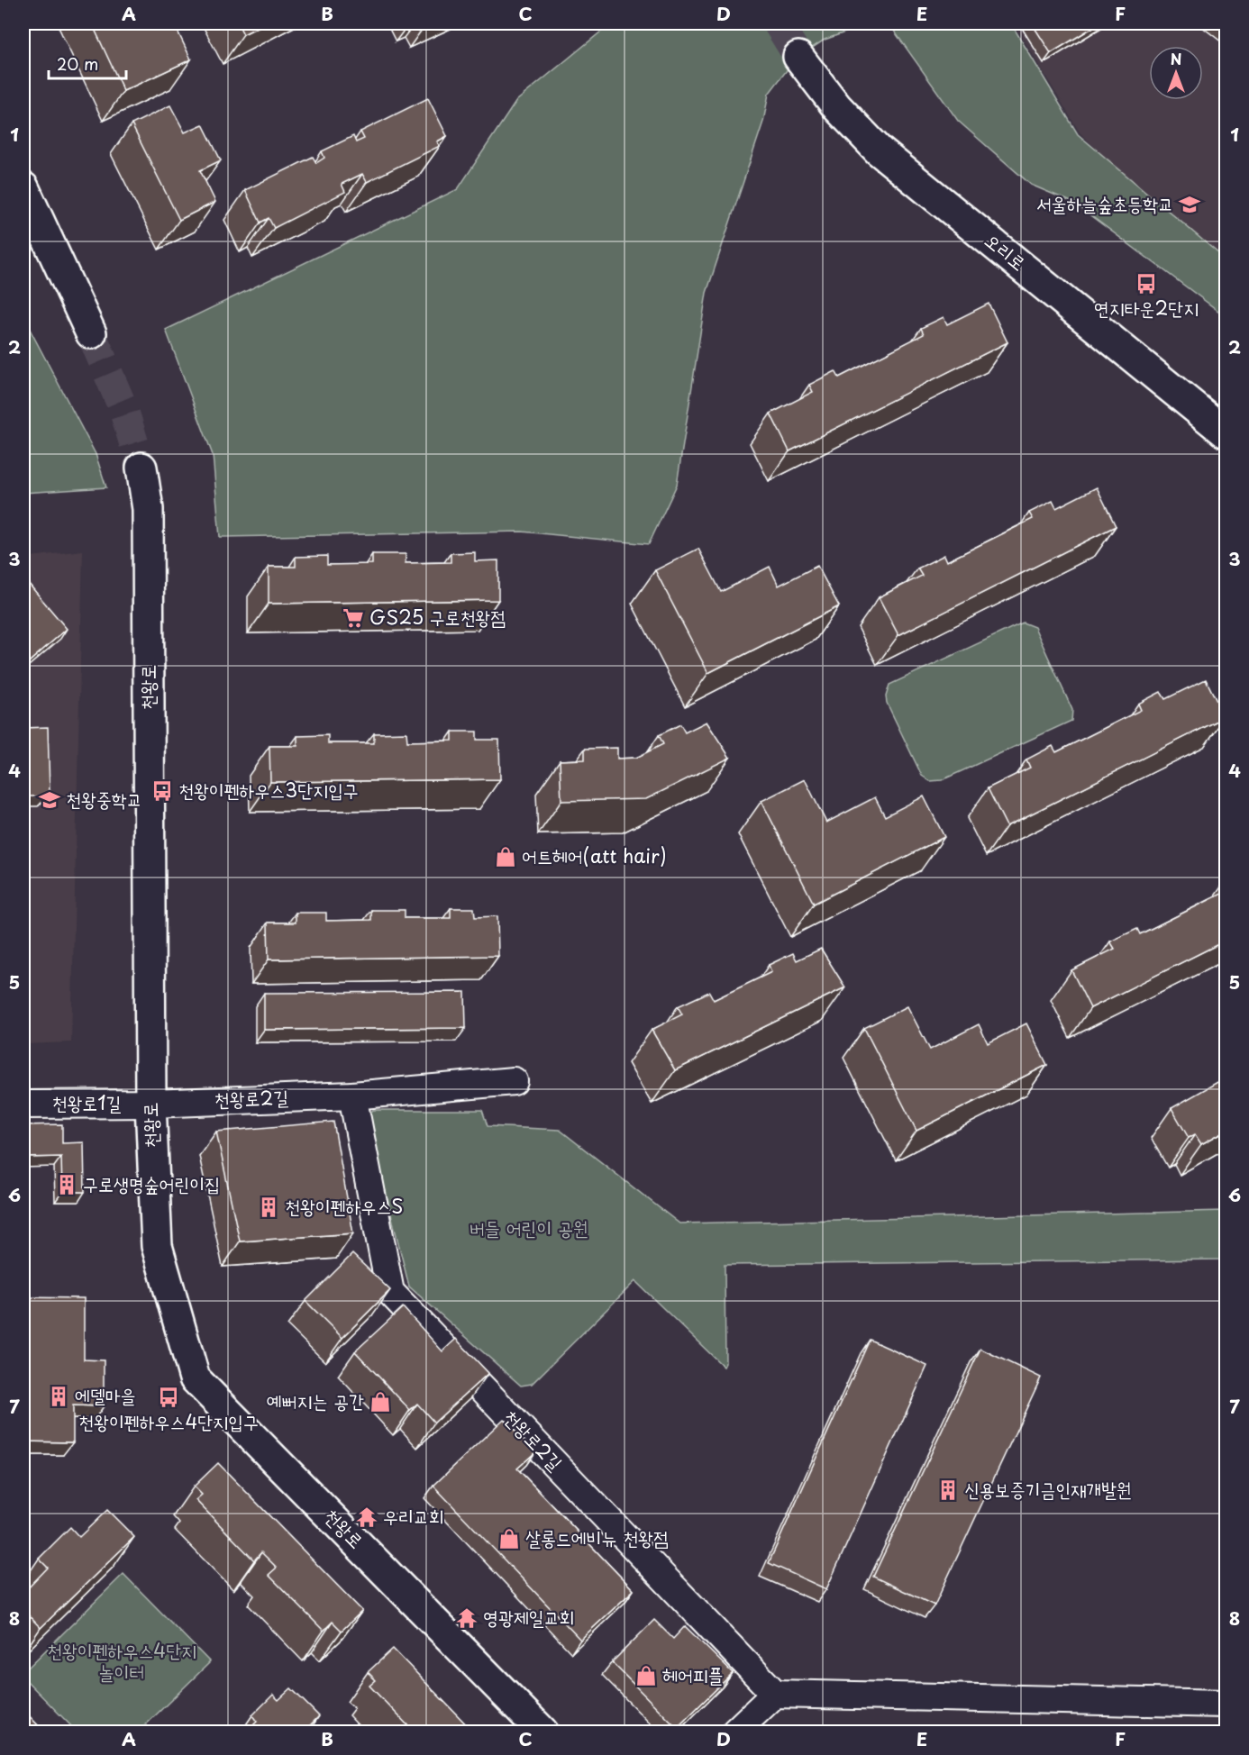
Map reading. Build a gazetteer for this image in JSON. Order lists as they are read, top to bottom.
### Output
{
  "streets": {
    "street": [
      "오리로",
      "천왕로",
      "천왕로2길",
      "천왕로1길"
    ]
  },
  "crossings": [
    ["천왕로", "천왕로2길"],
    ["천왕로", "천왕로1길"],
    ["천왕로2길", "천왕로1길"]
  ],
  "parks": ["버들 어린이 공원", "천왕이펜하우스4단지 놀이터"],
  "places": {
    "school or university": ["서울하늘숲초등학교", "천왕중학교"],
    "bus stop": ["연지타운2단지", "천왕이펜하우스3단지입구", "천왕이펜하우스4단지입구"],
    "supermarket": ["GS25 구로천왕점"],
    "shop": [
      "어트헤어(att hair)",
      "예뻐지는 공간",
      "살롱드에비뉴 천왕점",
      "헤어피플"
    ],
    "building": [
      "구로생명숲어린이집",
      "천왕이펜하우스S",
      "에델마을",
      "신용보증기금인재개발원"
    ],
    "temple": ["우리교회", "영광제일교회"]
  },
  "scale_bar": "20 m",
  "north": "top",
  "grid": {
    "columns": [
      "A",
      "B",
      "C",
      "D",
      "E",
      "F"
    ],
    "rows": [
      "1",
      "2",
      "3",
      "4",
      "5",
      "6",
      "7",
      "8"
    ]
  }
}
